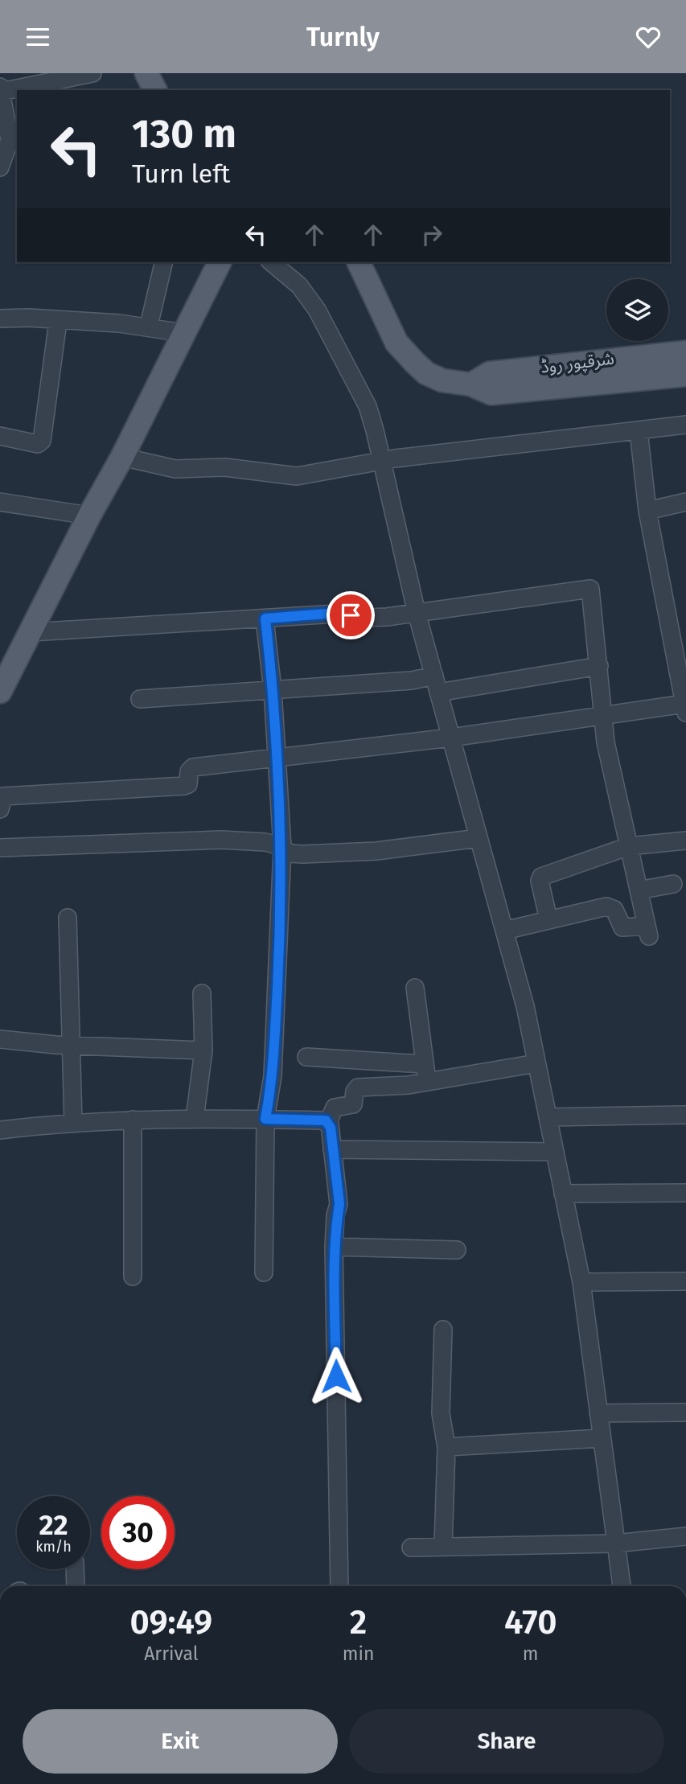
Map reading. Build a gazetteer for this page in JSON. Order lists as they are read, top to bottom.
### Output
{
  "streets": {
    "main road": ["شرقپور روڈ"]
  },
  "page": {
    "header": "Turnly",
    "turn": ["130 m", "Turn left"],
    "speed": "22 km/h",
    "limit": "30",
    "eta": [
      "09:49",
      "Arrival",
      "2",
      "min",
      "470",
      "m"
    ],
    "buttons": ["Exit", "Share"]
  }
}
